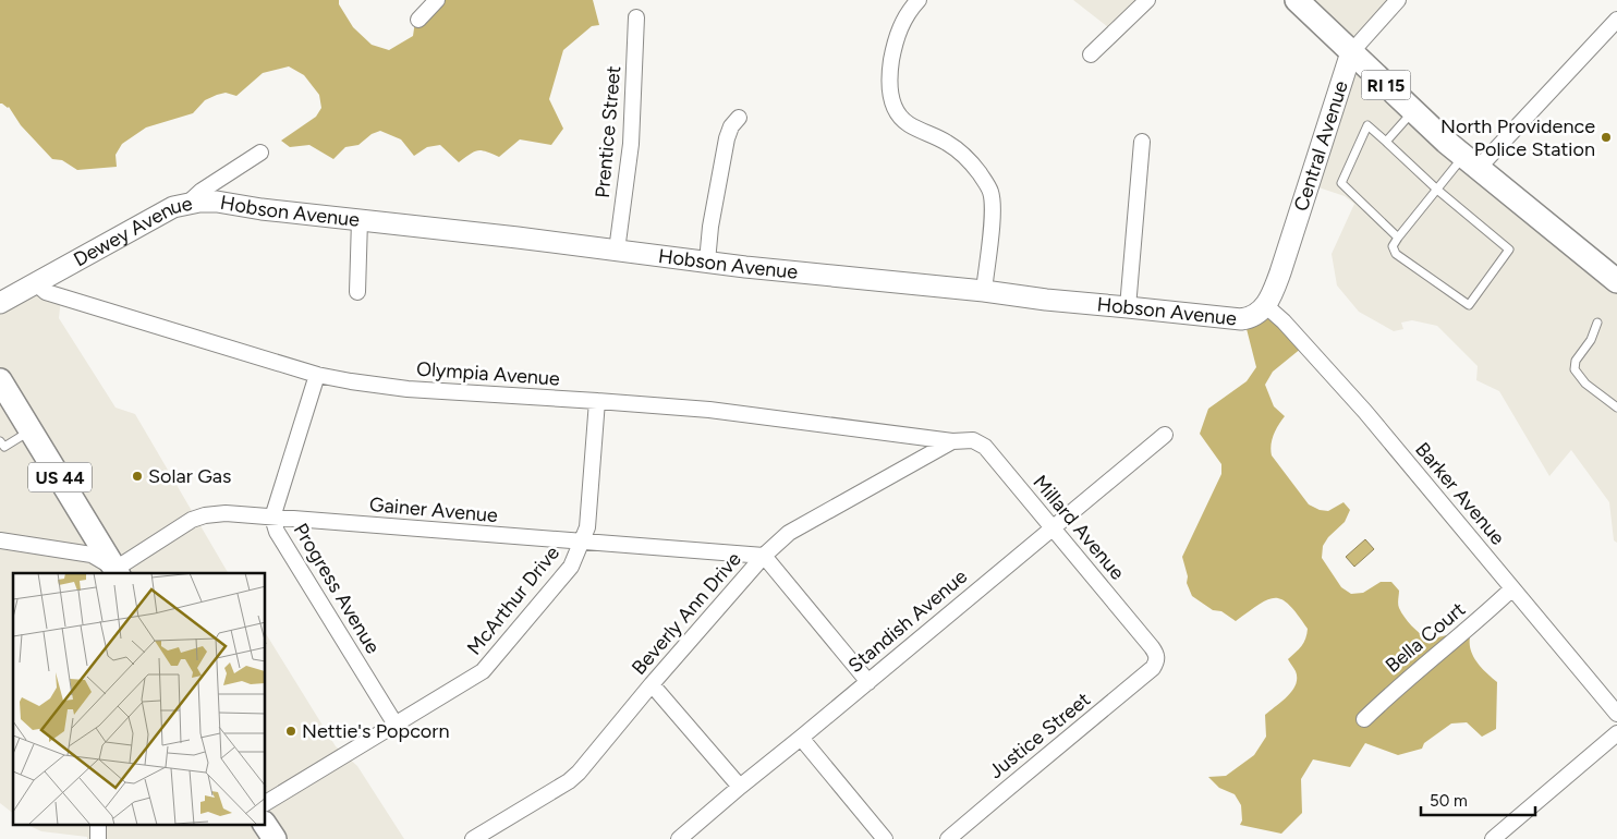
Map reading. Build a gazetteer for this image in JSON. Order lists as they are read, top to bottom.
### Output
{
  "streets": {
    "main road": ["RI 15", "US 44"],
    "street": [
      "Prentice Street",
      "Central Avenue",
      "Hobson Avenue",
      "Dewey Avenue",
      "Olympia Avenue",
      "Barker Avenue",
      "Gainer Avenue",
      "Millard Avenue",
      "Progress Avenue",
      "McArthur Drive",
      "Beverly Ann Drive",
      "Standish Avenue",
      "Bella Court",
      "Justice Street"
    ]
  },
  "crossings": [
    ["RI 15", "Central Avenue"],
    ["Prentice Street", "Hobson Avenue"],
    ["Central Avenue", "Hobson Avenue"],
    ["Central Avenue", "Barker Avenue"],
    ["Hobson Avenue", "Dewey Avenue"],
    ["Hobson Avenue", "Barker Avenue"],
    ["Dewey Avenue", "Olympia Avenue"],
    ["Olympia Avenue", "Millard Avenue"],
    ["Olympia Avenue", "Progress Avenue"],
    ["Olympia Avenue", "McArthur Drive"],
    ["Olympia Avenue", "Beverly Ann Drive"],
    ["US 44", "Gainer Avenue"],
    ["Barker Avenue", "Bella Court"],
    ["Gainer Avenue", "Progress Avenue"],
    ["Gainer Avenue", "McArthur Drive"],
    ["Gainer Avenue", "Beverly Ann Drive"],
    ["Millard Avenue", "Beverly Ann Drive"],
    ["Millard Avenue", "Standish Avenue"],
    ["Millard Avenue", "Justice Street"],
    ["Progress Avenue", "McArthur Drive"]
  ],
  "places": ["North Providence Police Station", "Solar Gas", "Nettie's Popcorn"],
  "scale_bar": "50 m"
}
